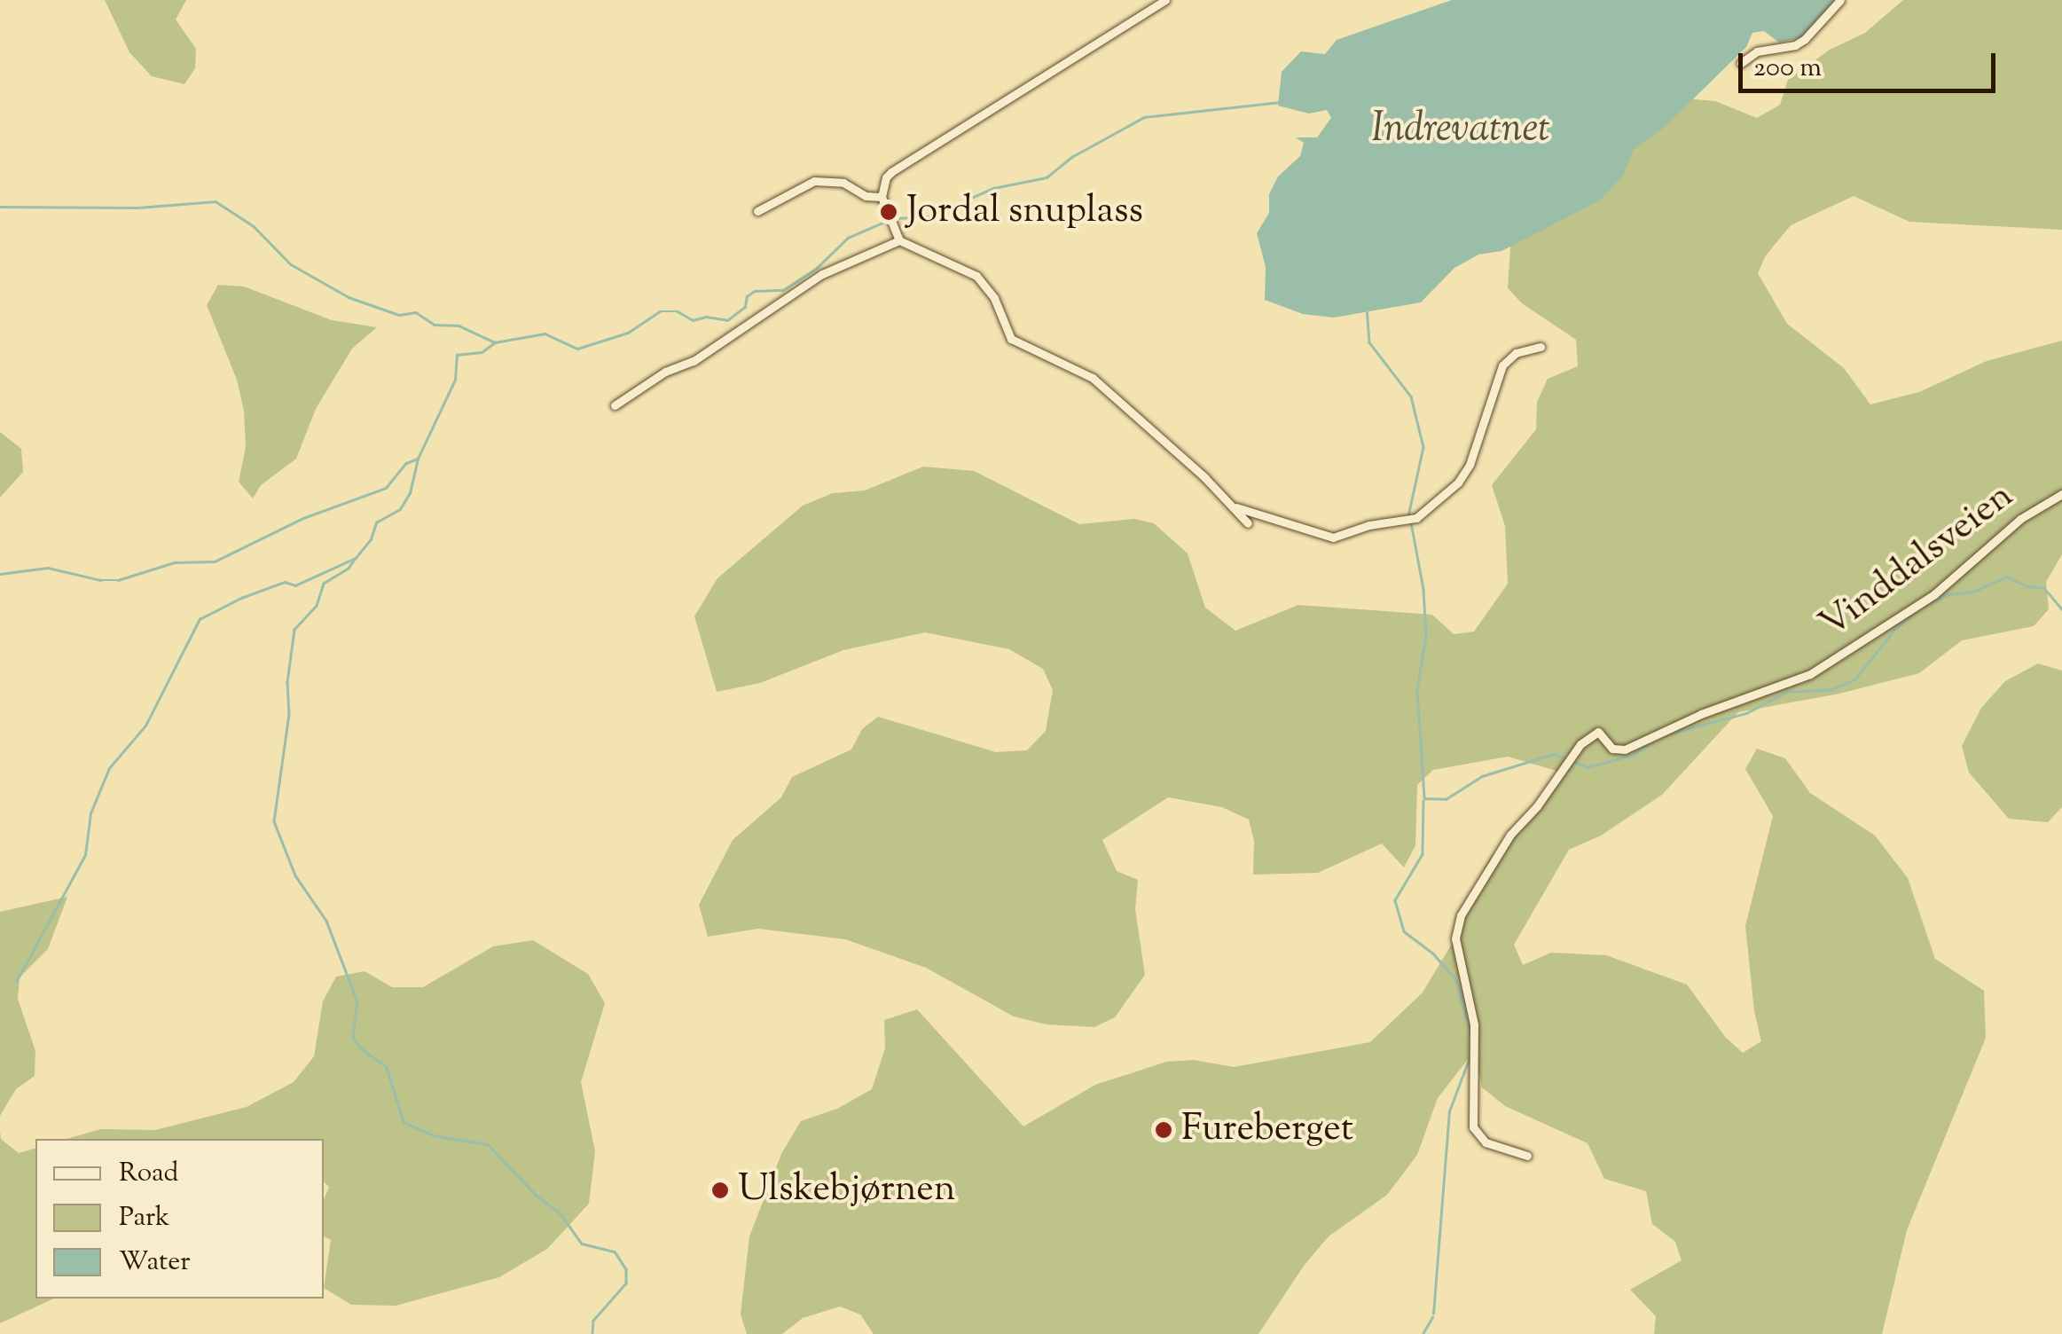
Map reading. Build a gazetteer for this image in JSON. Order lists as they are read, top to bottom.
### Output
{
  "streets": {
    "street": ["Vinddalsveien"]
  },
  "water": ["Indrevatnet"],
  "places": ["Jordal snuplass", "Fureberget", "Ulskebjørnen"],
  "legend": ["Road", "Park", "Water"],
  "scale_bar": "200 m"
}
